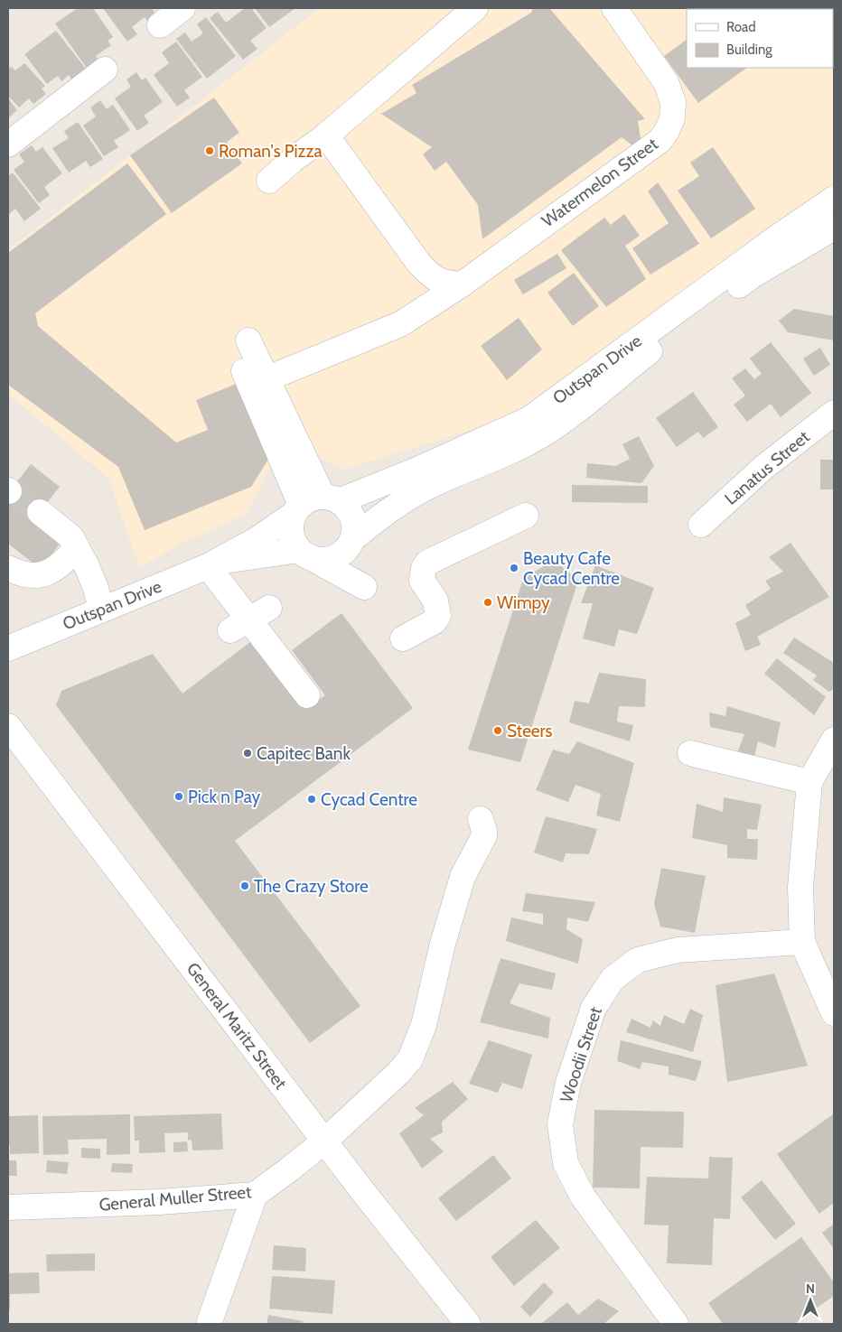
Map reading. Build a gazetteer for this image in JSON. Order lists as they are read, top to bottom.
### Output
{
  "streets": {
    "street": [
      "Watermelon Street",
      "Outspan Drive",
      "Lanatus Street",
      "General Maritz Street",
      "Woodii Street",
      "General Muller Street"
    ]
  },
  "crossings": [
    ["General Maritz Street", "General Muller Street"]
  ],
  "places": [
    "Roman's Pizza",
    "Beauty Cafe Cycad Centre",
    "Wimpy",
    "Steers",
    "Capitec Bank",
    "Pick n Pay",
    "Cycad Centre",
    "The Crazy Store"
  ],
  "legend": ["Road", "Building"],
  "north": "top"
}
